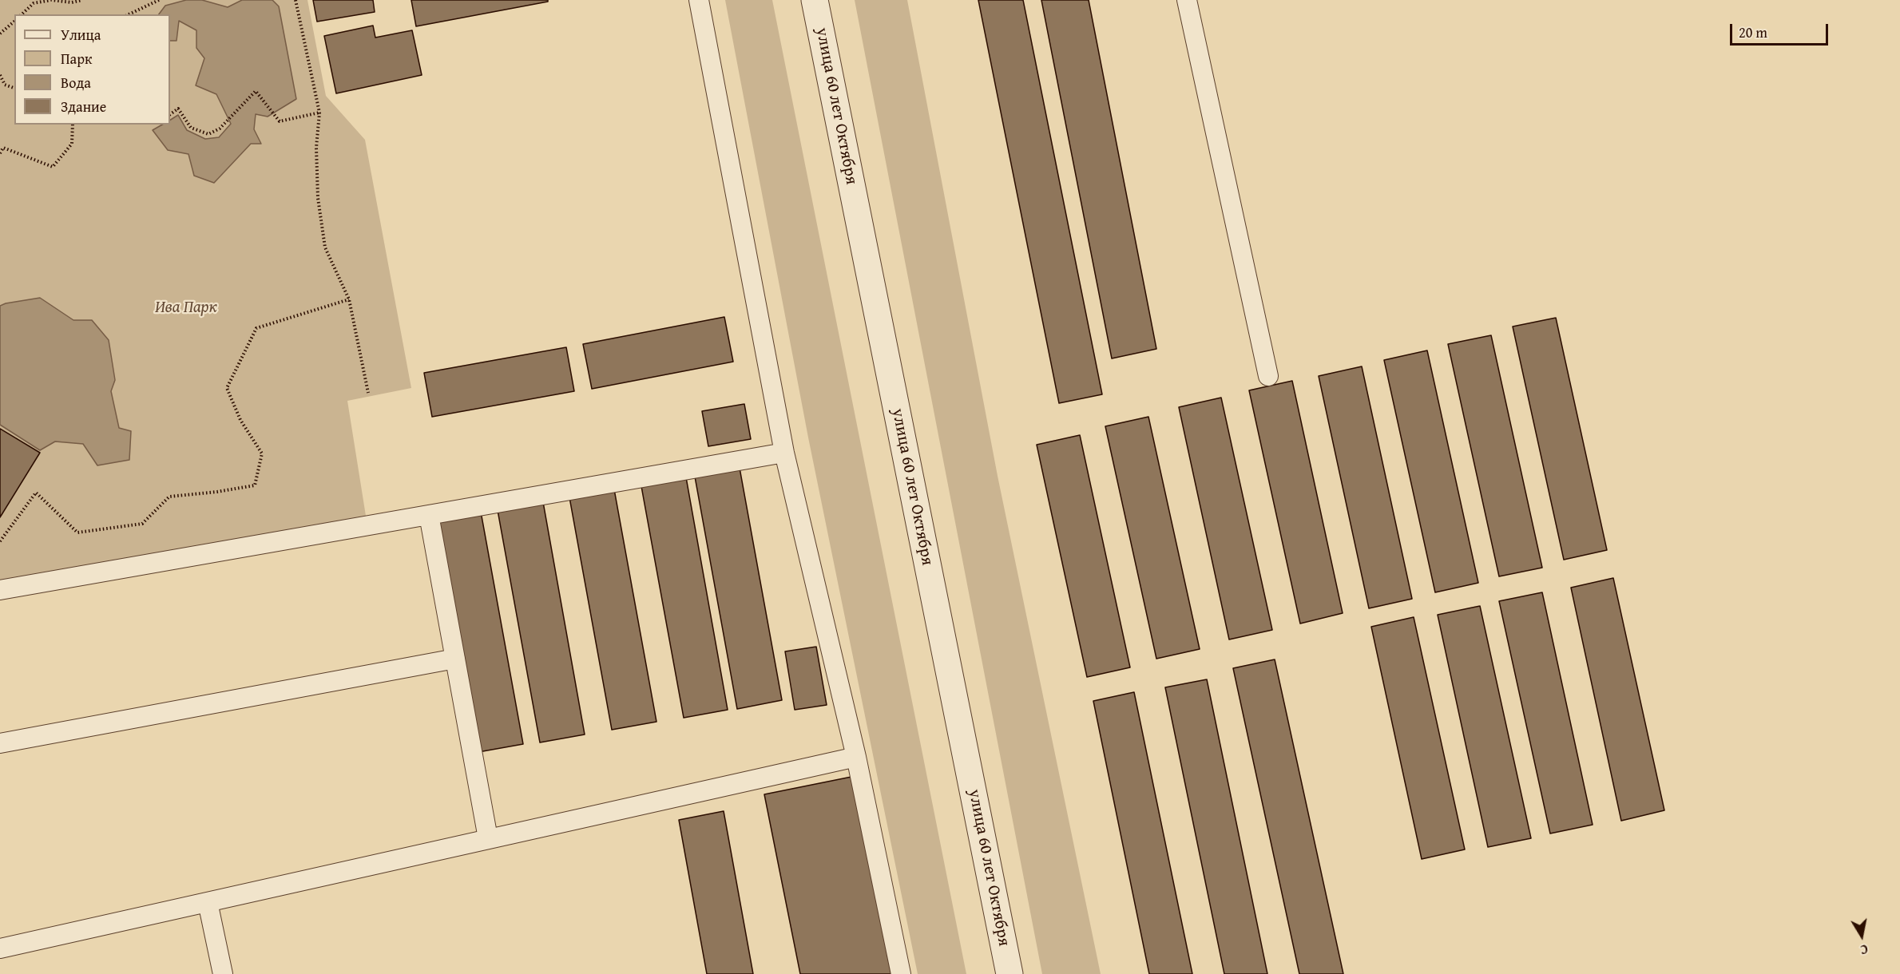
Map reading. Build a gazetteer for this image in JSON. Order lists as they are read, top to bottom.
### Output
{
  "streets": {
    "street": ["улица 60 лет Октября"]
  },
  "parks": ["Ива Парк"],
  "legend": [
    "Улица",
    "Парк",
    "Вода",
    "Здание"
  ],
  "scale_bar": "20 m",
  "north": "bottom"
}
